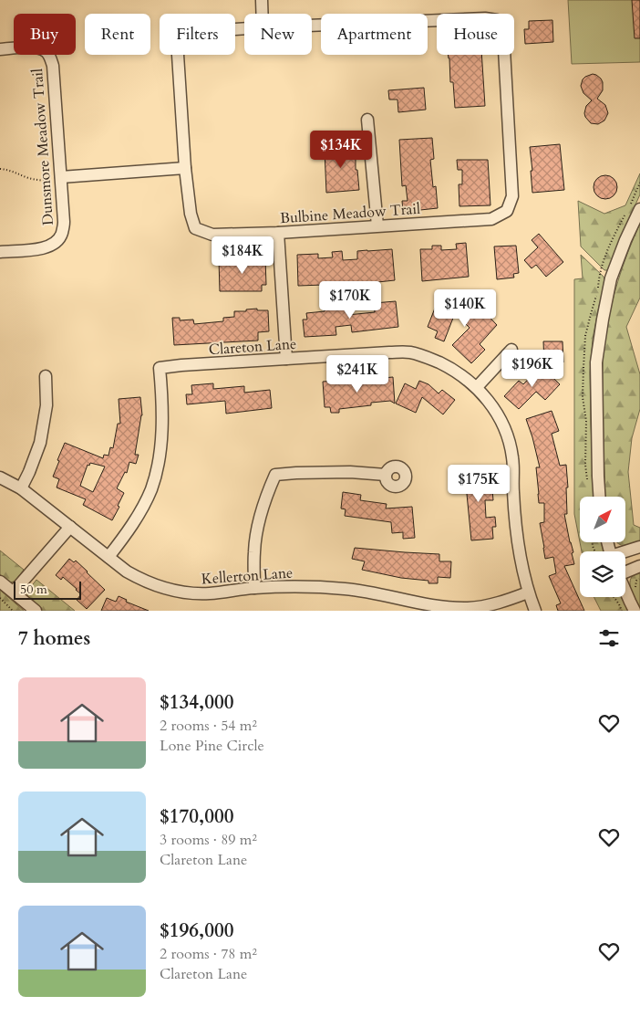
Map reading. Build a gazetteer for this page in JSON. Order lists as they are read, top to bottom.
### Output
{
  "streets": {
    "street": [
      "Dunsmore Meadow Trail",
      "Bulbine Meadow Trail",
      "Clareton Lane",
      "Kellerton Lane"
    ]
  },
  "crossings": [
    ["Clareton Lane", "Kellerton Lane"]
  ],
  "scale_bar": "50 m",
  "north": "top right",
  "page": {
    "chip": [
      "Buy",
      "Rent",
      "Filters",
      "New",
      "Apartment",
      "House"
    ],
    "price": [
      "$134K",
      "$184K",
      "$170K",
      "$140K",
      "$196K",
      "$241K",
      "$175K"
    ],
    "scale": "50 m",
    "heading": "7 homes",
    "list": [
      {
        "name": "$134,000",
        "note": "2 rooms · 54 m² · Lone Pine Circle"
      },
      {
        "name": "$170,000",
        "note": "3 rooms · 89 m² · Clareton Lane"
      },
      {
        "name": "$196,000",
        "note": "2 rooms · 78 m² · Clareton Lane"
      }
    ]
  }
}
